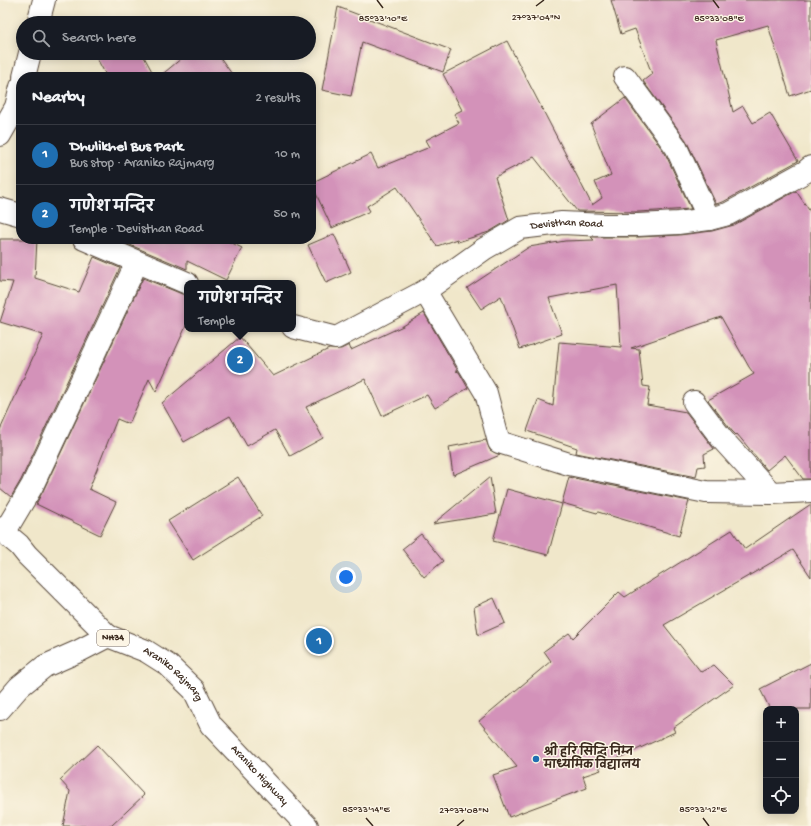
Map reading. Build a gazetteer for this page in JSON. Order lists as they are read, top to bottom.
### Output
{
  "streets": {
    "main road": [
      "Devisthan Road",
      "NH34",
      "Araniko Rajmarg",
      "Araniko Highway"
    ]
  },
  "crossings": [
    ["NH34", "Araniko Rajmarg"],
    ["Araniko Rajmarg", "Araniko Highway"]
  ],
  "places": ["श्री हरि सिद्धि निम्न माध्यमिक विद्यालय"],
  "page": {
    "search": "Search here",
    "heading": ["Nearby", "2 results"],
    "list": [
      {
        "mark": "1",
        "name": "Dhulikhel Bus Park",
        "note": "Bus stop · Araniko Rajmarg",
        "value": "10 m"
      },
      {
        "mark": "2",
        "name": "गणेश मन्दिर",
        "note": "Temple · Devisthan Road",
        "value": "50 m"
      }
    ],
    "popup": ["गणेश मन्दिर", "Temple"],
    "pins": ["2", "1"],
    "map_buttons": ["+", "−"]
  },
  "coordinates": [
    "27°37'04\"N",
    "85°33'10\"E",
    "85°33'08\"E",
    "85°33'14\"E",
    "85°33'12\"E",
    "27°37'08\"N"
  ]
}
